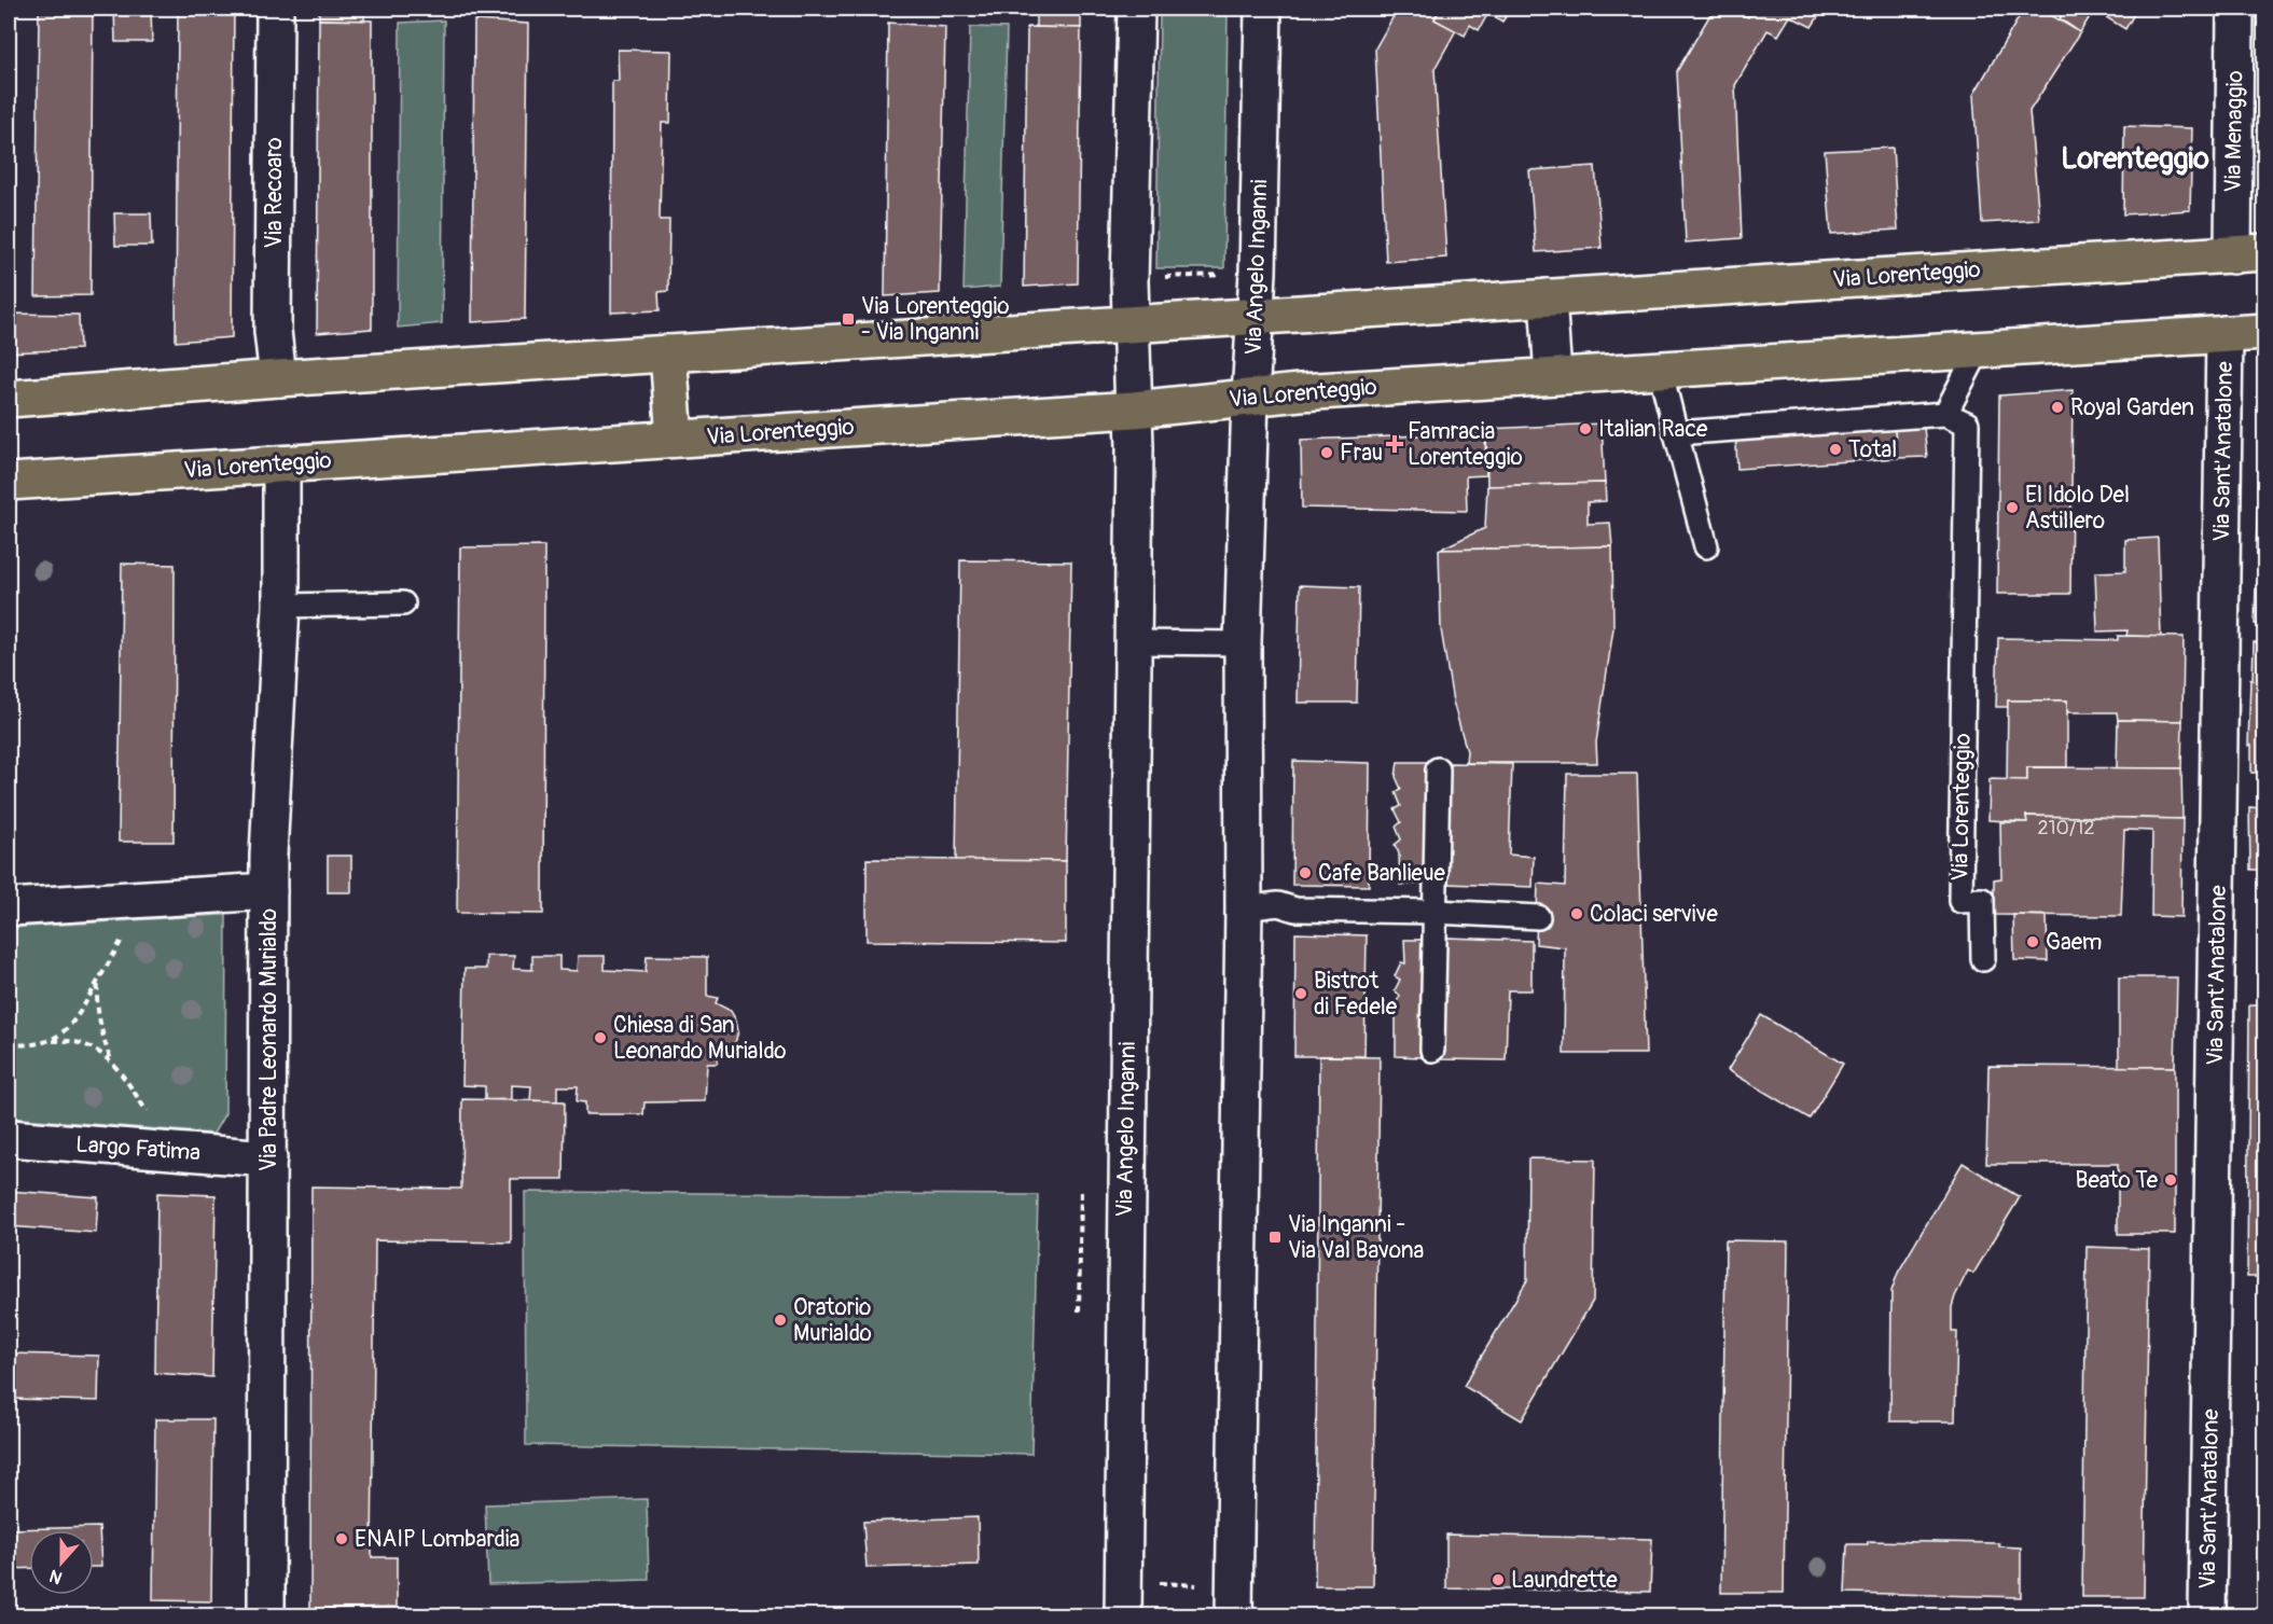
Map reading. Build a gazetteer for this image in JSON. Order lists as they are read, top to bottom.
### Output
{
  "streets": {
    "main road": ["Via Lorenteggio"],
    "street": [
      "Via Menaggio",
      "Via Recoaro",
      "Via Angelo Inganni",
      "Via Sant'Anatalone",
      "Via Padre Leonardo Murialdo",
      "Largo Fatima"
    ]
  },
  "crossings": [
    ["Via Menaggio", "Via Lorenteggio"],
    ["Via Recoaro", "Via Lorenteggio"],
    ["Via Angelo Inganni", "Via Lorenteggio"],
    ["Via Lorenteggio", "Via Sant'Anatalone"],
    ["Via Lorenteggio", "Via Padre Leonardo Murialdo"],
    ["Via Padre Leonardo Murialdo", "Largo Fatima"]
  ],
  "districts": ["Lorenteggio"],
  "places": {
    "transit": ["Via Lorenteggio - Via Inganni", "Via Inganni - Via Val Bavona"],
    "other": [
      "Royal Garden",
      "Italian Race",
      "Total",
      "Frau",
      "El Idolo Del Astillero",
      "Cafe Banlieue",
      "Colaci servive",
      "Gaem",
      "Bistrot di Fedele",
      "Chiesa di San Leonardo Murialdo",
      "Beato Te",
      "Oratorio Murialdo",
      "ENAIP Lombardia",
      "Laundrette"
    ],
    "health": ["Famracia Lorenteggio"]
  },
  "house_numbers": ["210/12"],
  "north": "bottom"
}
